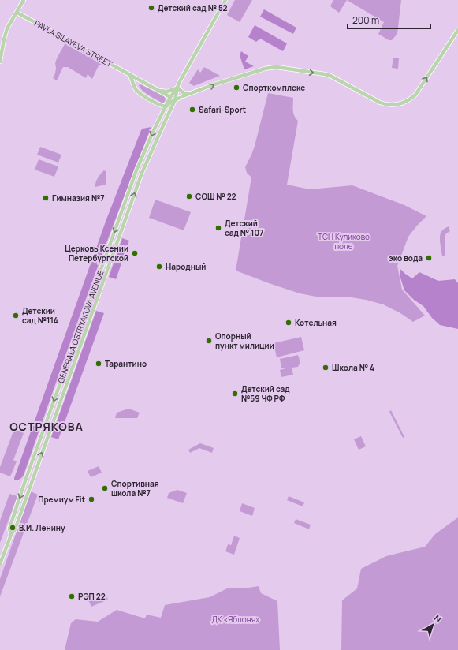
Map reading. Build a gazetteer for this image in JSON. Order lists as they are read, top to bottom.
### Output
{
  "streets": {
    "main road": ["PAVLA SILAYEVA STREET", "GENERALA OSTRYAKOVA AVENUE"]
  },
  "districts": ["ОСТРЯКОВА"],
  "parks": ["ТСН Куликово поле", "ДК «Яблоня»"],
  "places": [
    "Детский сад № 52",
    "Спорткомплекс",
    "Safari-Sport",
    "СОШ № 22",
    "Гимназия №7",
    "Детский сад № 107",
    "Церковь Ксении Петербургской",
    "эко вода",
    "Народный",
    "Детский сад №114",
    "Котельная",
    "Опорный пункт милиции",
    "Тарантино",
    "Школа № 4",
    "Детский сад №59 ЧФ РФ",
    "Спортивная школа №7",
    "Премиум Fit",
    "В.И. Ленину",
    "РЭП 22"
  ],
  "scale_bar": "200 m",
  "north": "top right"
}
